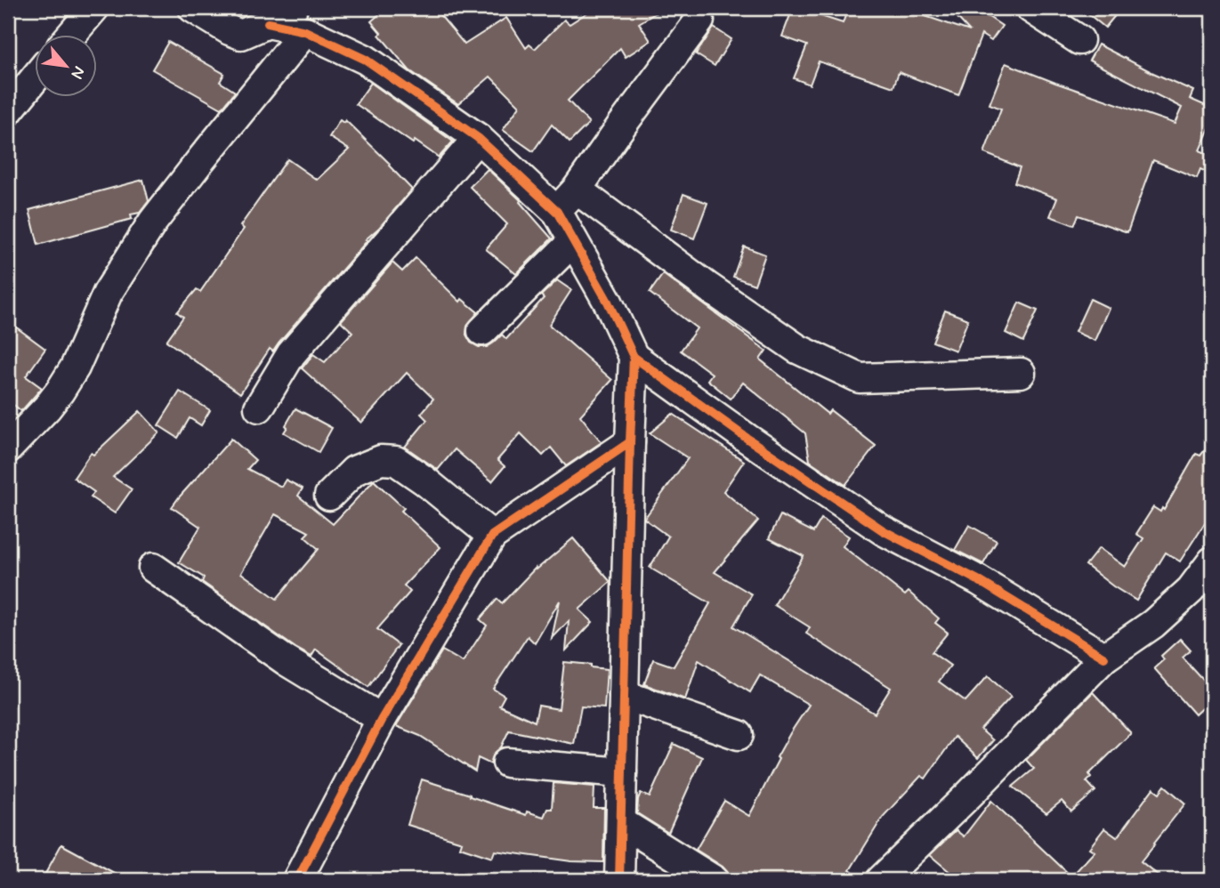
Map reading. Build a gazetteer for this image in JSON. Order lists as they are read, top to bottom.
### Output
{
  "north": "bottom right"
}
